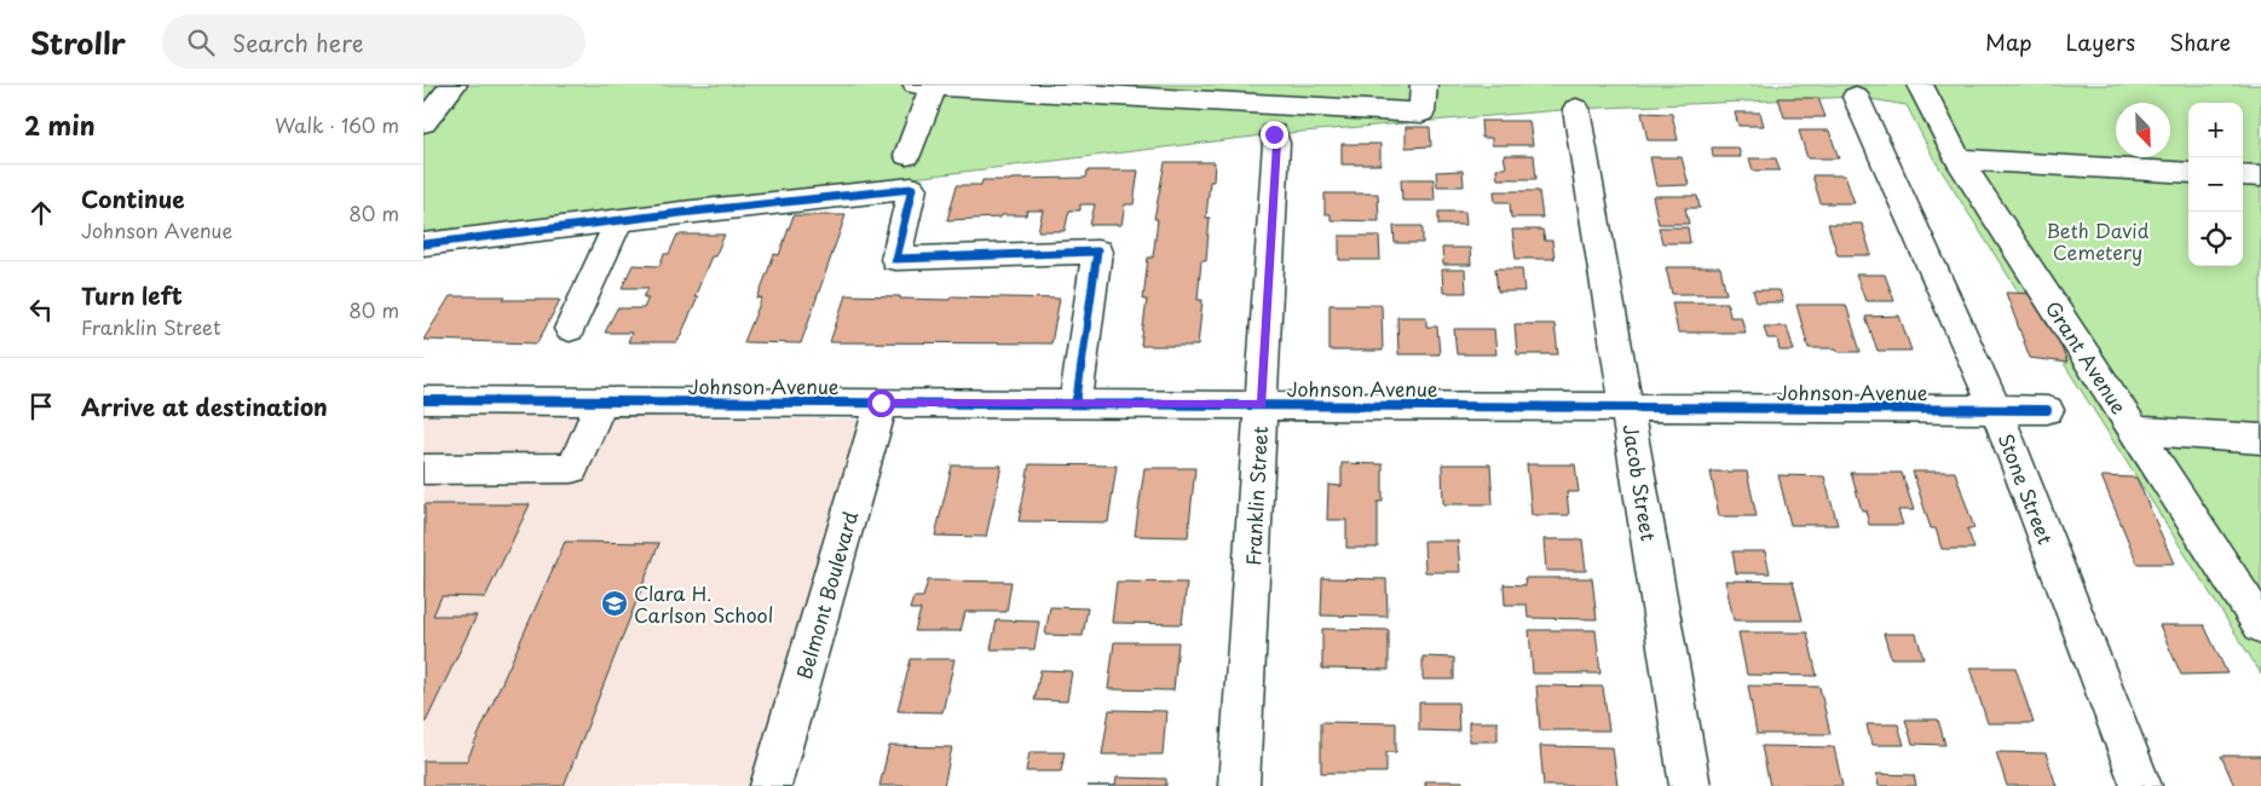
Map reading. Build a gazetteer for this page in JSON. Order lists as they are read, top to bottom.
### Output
{
  "streets": {
    "street": [
      "Grant Avenue",
      "Johnson Avenue",
      "Jacob Street",
      "Stone Street",
      "Franklin Street",
      "Belmont Boulevard"
    ]
  },
  "crossings": [
    ["Johnson Avenue", "Jacob Street"],
    ["Johnson Avenue", "Stone Street"],
    ["Johnson Avenue", "Franklin Street"],
    ["Johnson Avenue", "Belmont Boulevard"]
  ],
  "parks": ["Beth David Cemetery"],
  "places": {
    "school or university": ["Clara H. Carlson School"]
  },
  "north": "bottom right",
  "page": {
    "header": "Strollr",
    "search": "Search here",
    "nav": ["Map", "Layers", "Share"],
    "heading": ["2 min", "Walk · 160 m"],
    "map_buttons": ["+", "−"],
    "list": [
      ["Continue", "Johnson Avenue", "80 m"],
      ["Turn left", "Franklin Street", "80 m"],
      "Arrive at destination"
    ]
  }
}
